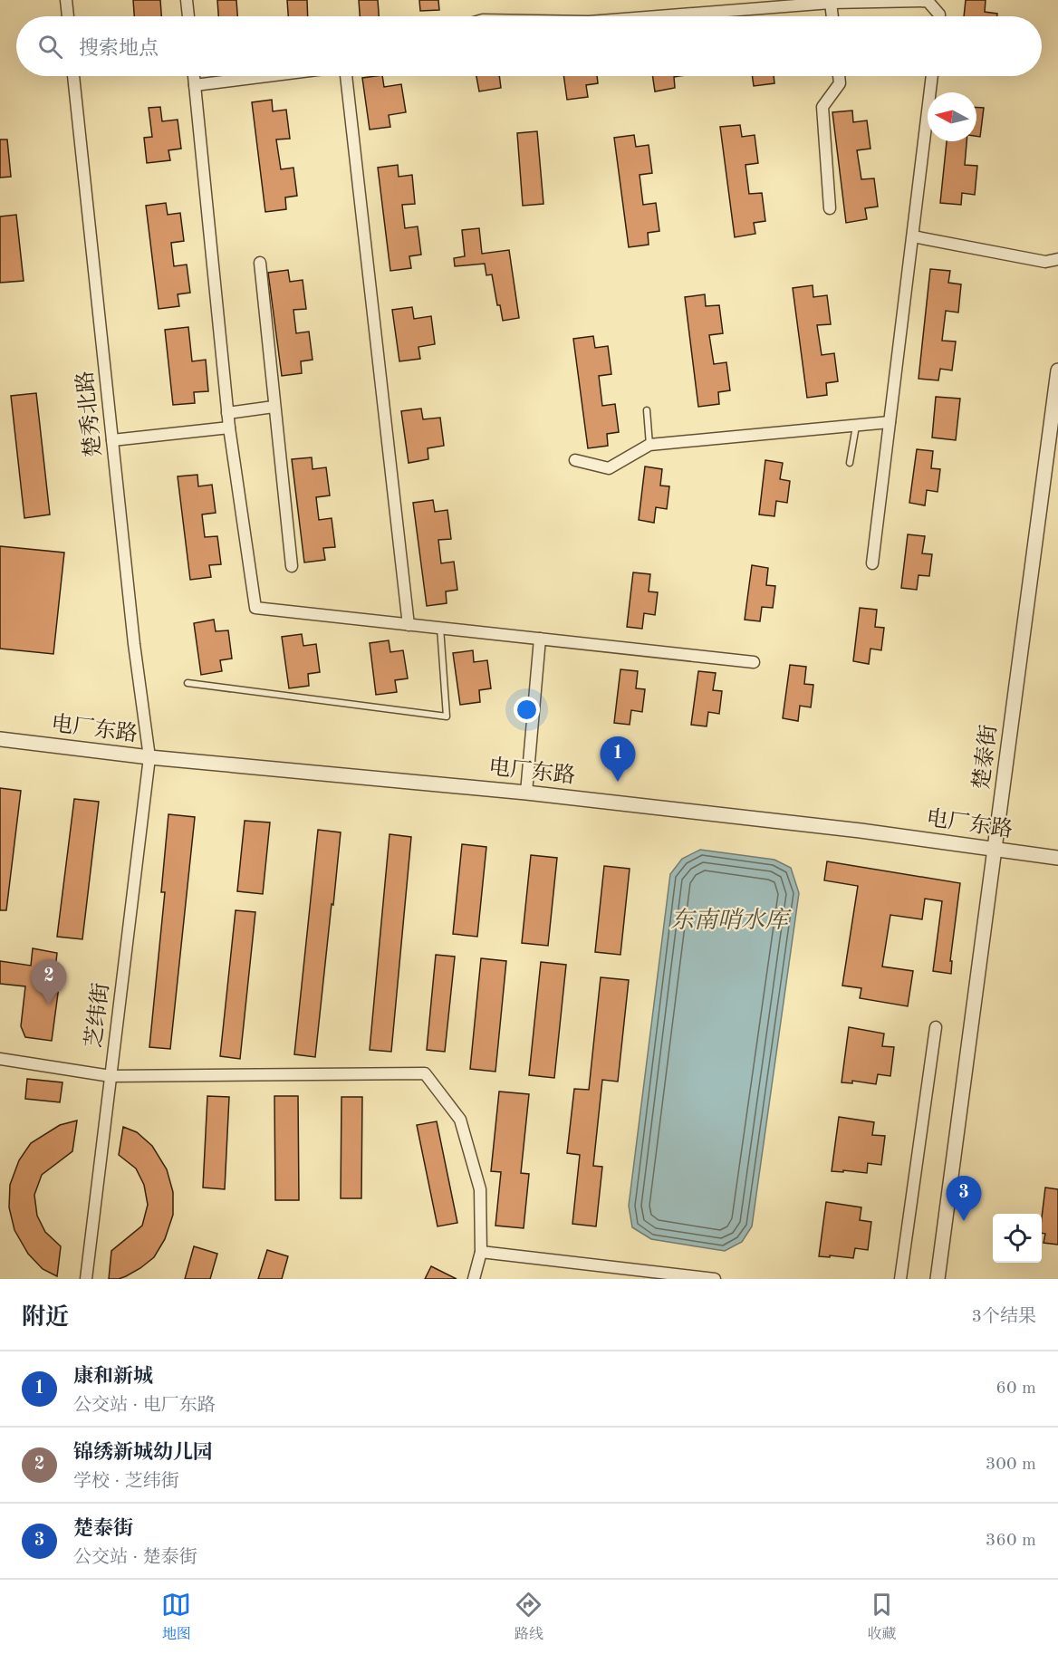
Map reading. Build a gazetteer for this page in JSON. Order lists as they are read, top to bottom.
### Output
{
  "streets": {
    "street": [
      "楚秀北路",
      "电厂东路",
      "楚泰街",
      "芝纬街"
    ]
  },
  "crossings": [
    ["楚秀北路", "电厂东路"],
    ["楚秀北路", "芝纬街"],
    ["电厂东路", "楚泰街"],
    ["电厂东路", "芝纬街"]
  ],
  "water": ["东南哨水库"],
  "north": "left",
  "page": {
    "search": "搜索地点",
    "pins": ["1", "2", "3"],
    "heading": ["附近", "3个结果"],
    "list": [
      {
        "mark": "1",
        "name": "康和新城",
        "note": "公交站 · 电厂东路",
        "value": "60 m"
      },
      {
        "mark": "2",
        "name": "锦绣新城幼儿园",
        "note": "学校 · 芝纬街",
        "value": "300 m"
      },
      {
        "mark": "3",
        "name": "楚泰街",
        "note": "公交站 · 楚泰街",
        "value": "360 m"
      }
    ],
    "nav": ["地图", "路线", "收藏"]
  }
}
